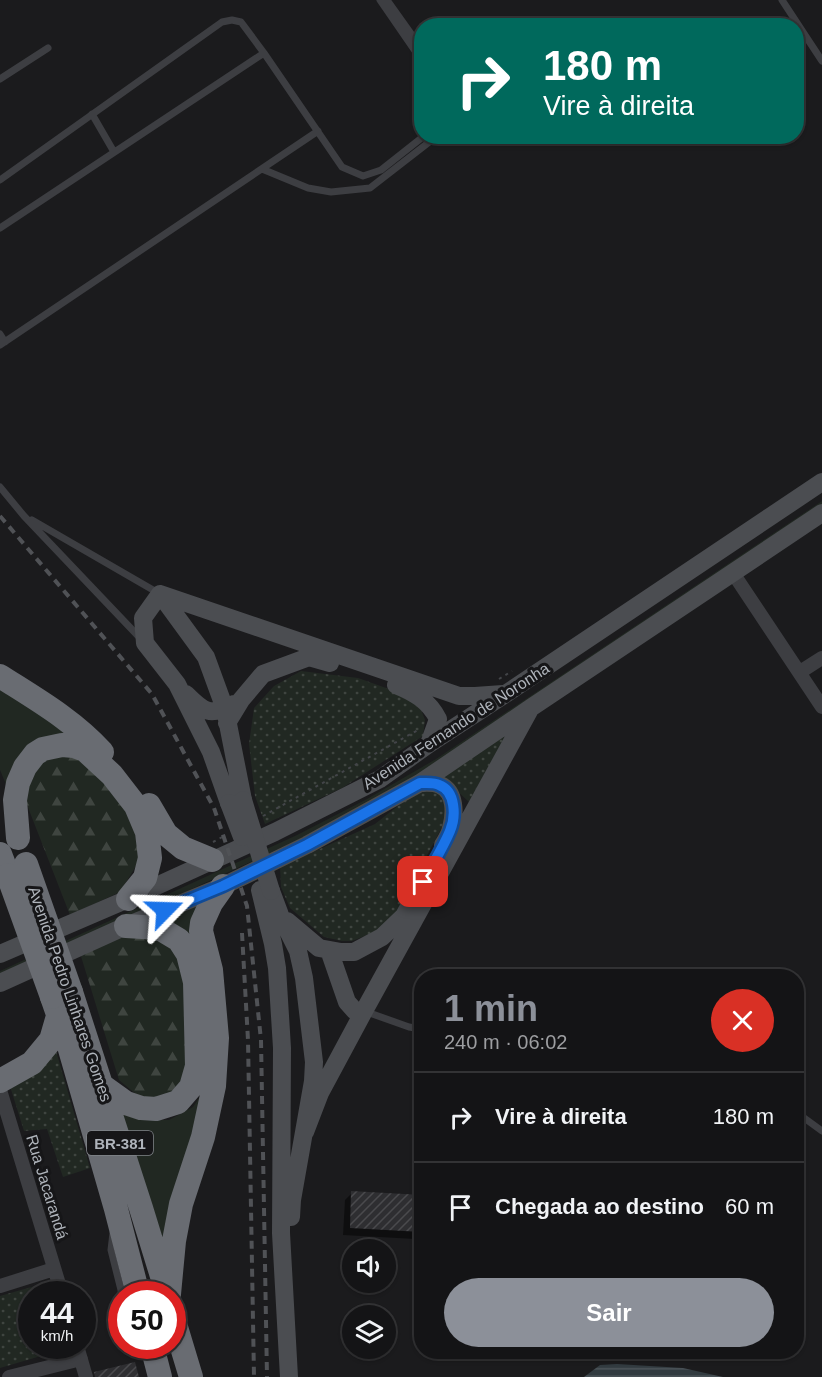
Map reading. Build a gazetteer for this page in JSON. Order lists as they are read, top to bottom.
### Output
{
  "streets": {
    "highway": ["Avenida Pedro Linhares Gomes", "BR-381"],
    "main road": ["Avenida Fernando de Noronha"],
    "street": ["Rua Jacarandá"]
  },
  "page": {
    "turn": ["180 m", "Vire à direita"],
    "heading": ["1 min", "240 m · 06:02"],
    "list": [
      {
        "name": "Vire à direita",
        "value": "180 m"
      },
      {
        "name": "Chegada ao destino",
        "value": "60 m"
      }
    ],
    "buttons": "Sair",
    "speed": "44 km/h",
    "limit": "50"
  }
}
